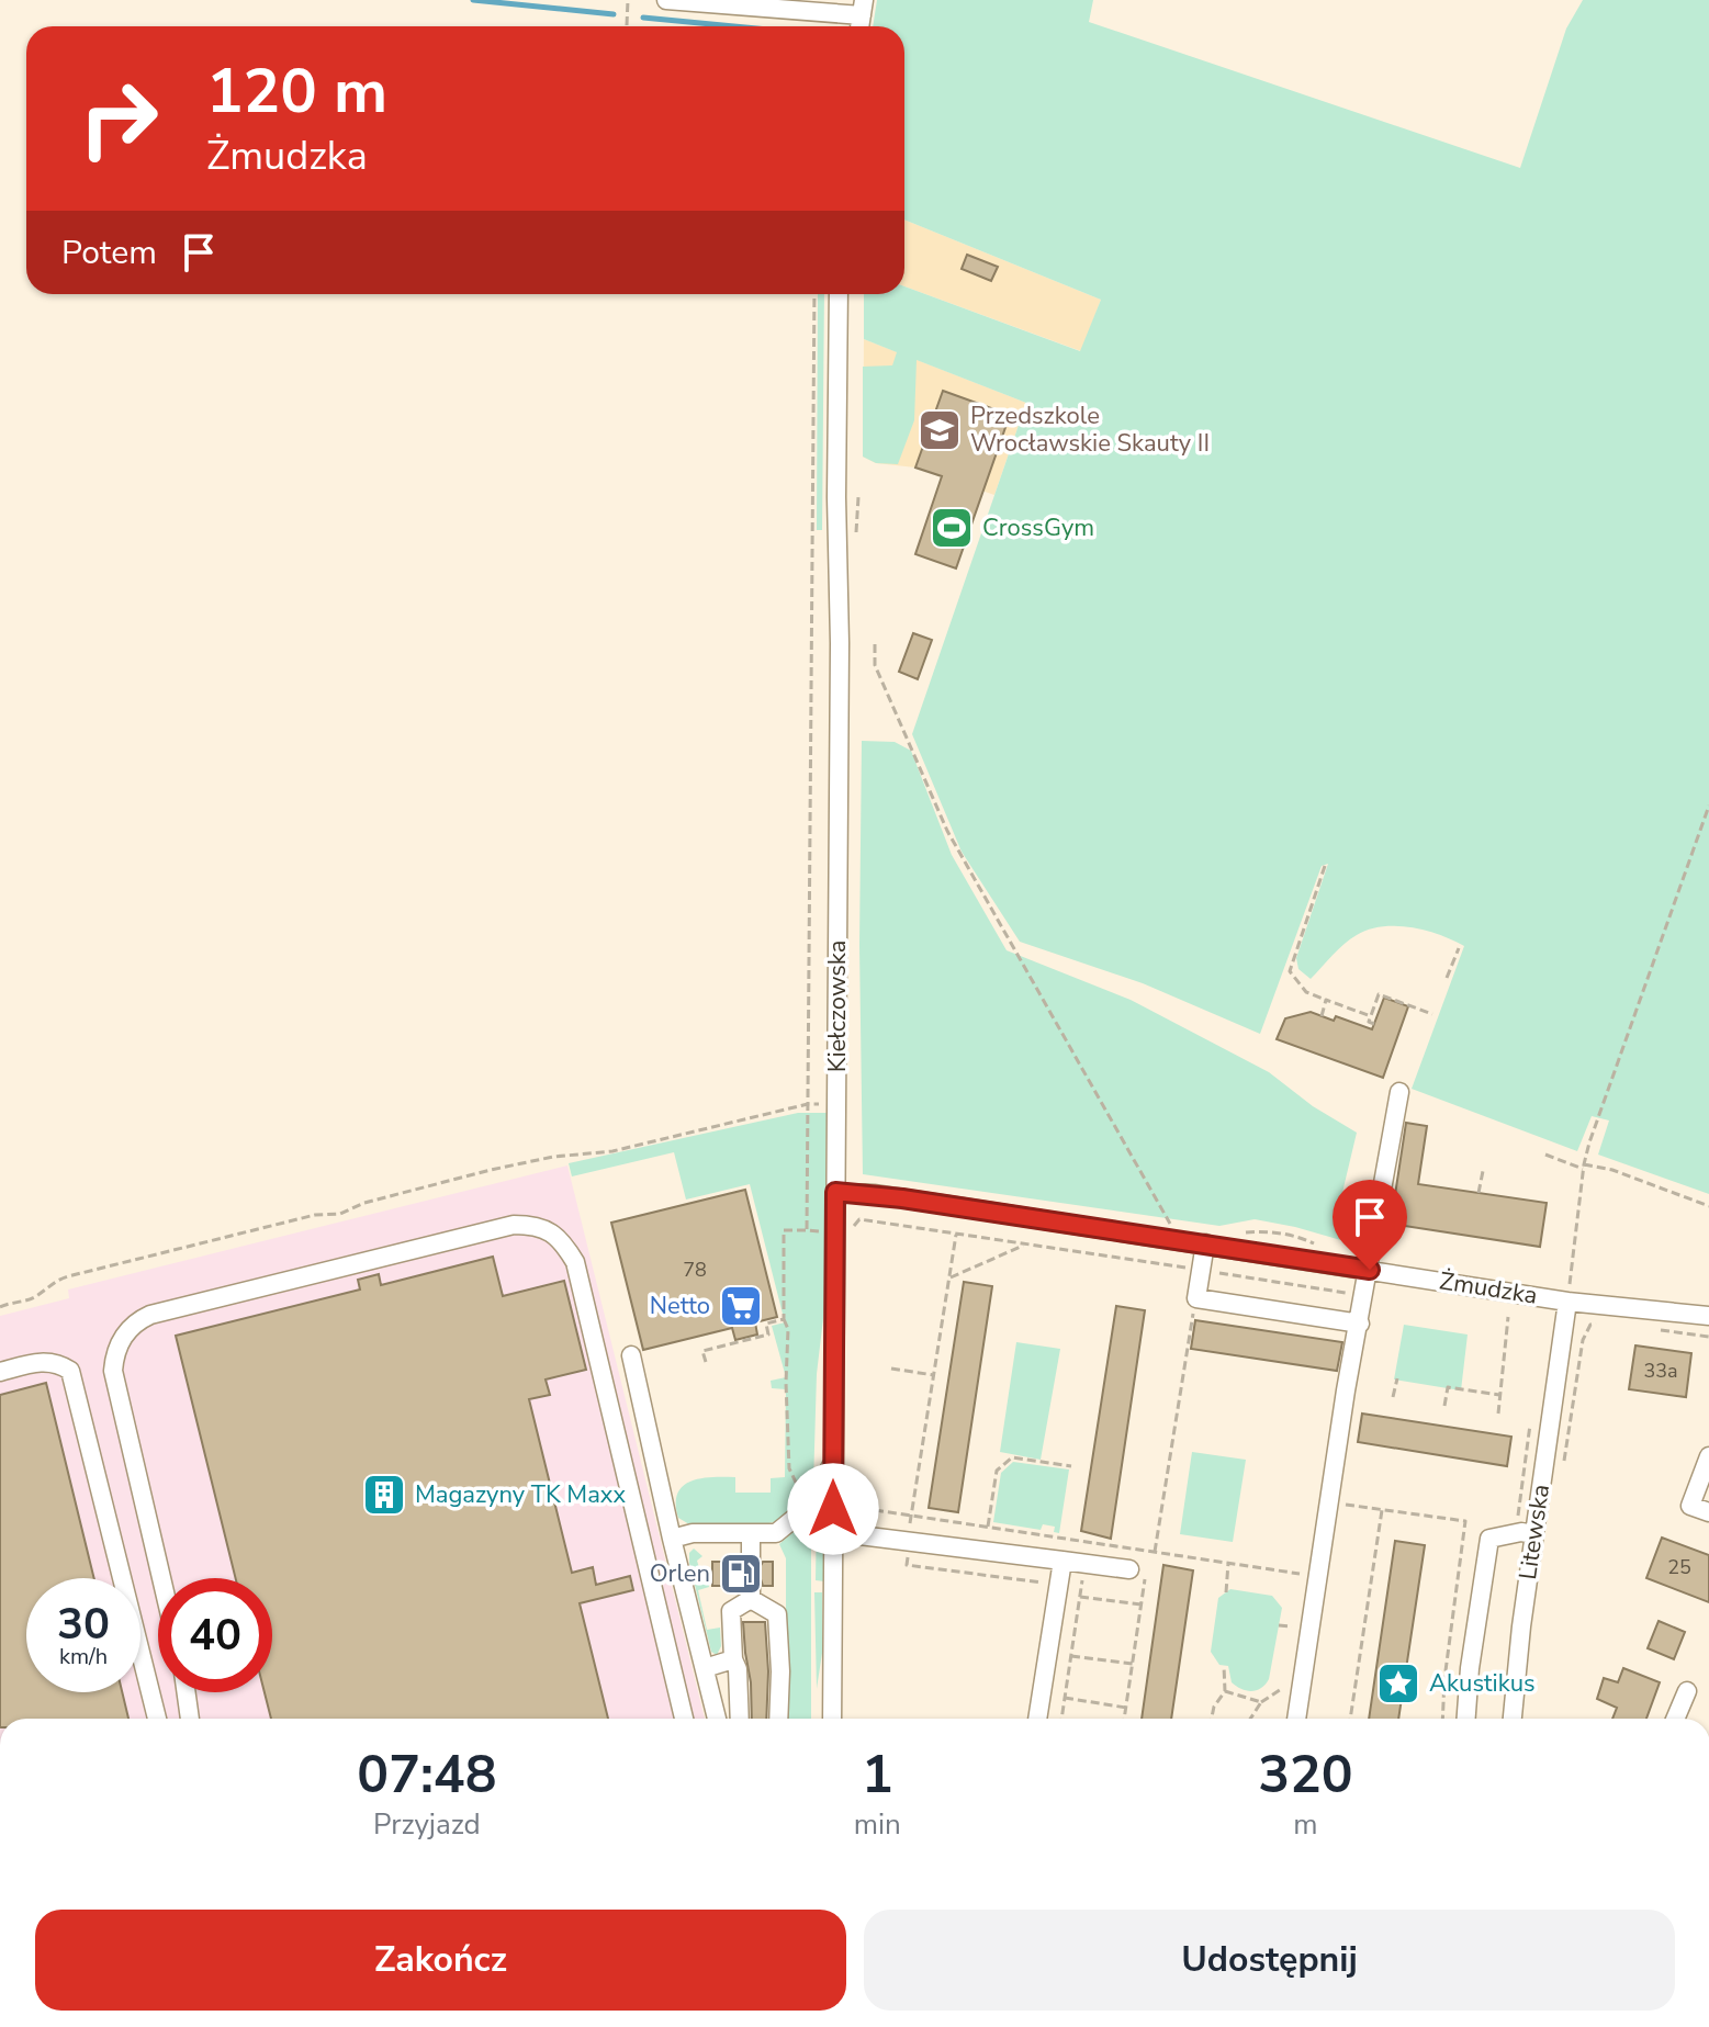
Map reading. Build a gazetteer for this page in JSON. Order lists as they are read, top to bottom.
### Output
{
  "streets": {
    "street": ["Kiełczowska", "Żmudzka", "Litewska"]
  },
  "crossings": [
    ["Kiełczowska", "Żmudzka"],
    ["Żmudzka", "Litewska"]
  ],
  "places": {
    "school or university": ["Przedszkole Wrocławskie Skauty II"],
    "sports": ["CrossGym"],
    "supermarket": ["Netto"],
    "building": ["Magazyny TK Maxx"],
    "fuel station": ["Orlen"],
    "place": ["Akustikus"]
  },
  "house_numbers": ["78", "33a", "25"],
  "page": {
    "turn": ["120 m", "Żmudzka"],
    "then": "Potem",
    "speed": "30 km/h",
    "limit": "40",
    "eta": [
      "07:48",
      "Przyjazd",
      "1",
      "min",
      "320",
      "m"
    ],
    "buttons": ["Zakończ", "Udostępnij"]
  }
}
